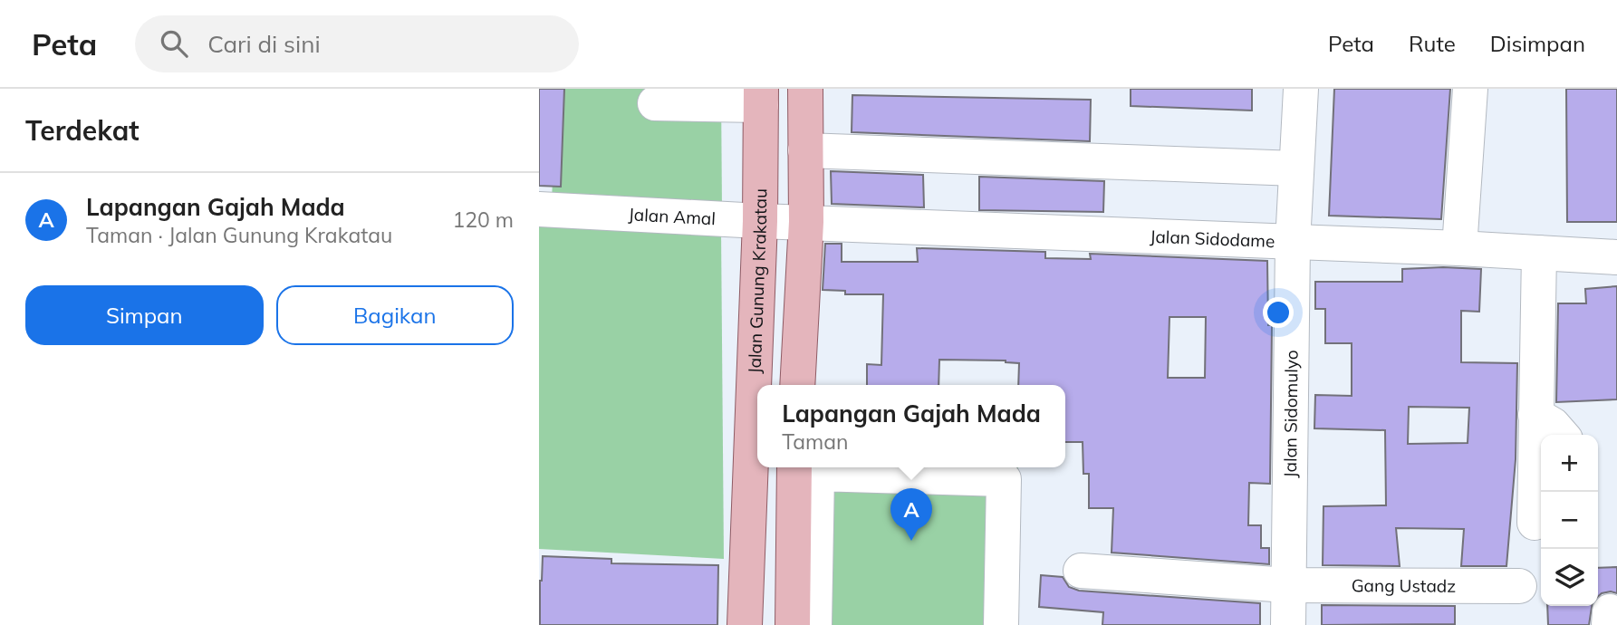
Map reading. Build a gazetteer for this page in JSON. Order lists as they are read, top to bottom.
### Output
{
  "streets": {
    "main road": ["Jalan Gunung Krakatau"],
    "street": [
      "Jalan Amal",
      "Jalan Sidodame",
      "Jalan Sidomulyo",
      "Gang Ustadz"
    ]
  },
  "crossings": [
    ["Jalan Amal", "Jalan Sidodame"],
    ["Jalan Amal", "Jalan Gunung Krakatau"],
    ["Jalan Sidodame", "Jalan Sidomulyo"],
    ["Jalan Sidomulyo", "Gang Ustadz"]
  ],
  "page": {
    "header": "Peta",
    "search": "Cari di sini",
    "nav": ["Peta", "Rute", "Disimpan"],
    "heading": "Terdekat",
    "list": [
      {
        "mark": "A",
        "name": "Lapangan Gajah Mada",
        "note": "Taman · Jalan Gunung Krakatau",
        "value": "120 m"
      }
    ],
    "buttons": ["Simpan", "Bagikan"],
    "popup": ["Lapangan Gajah Mada", "Taman"],
    "map_buttons": ["+", "−"],
    "pins": "A"
  }
}
